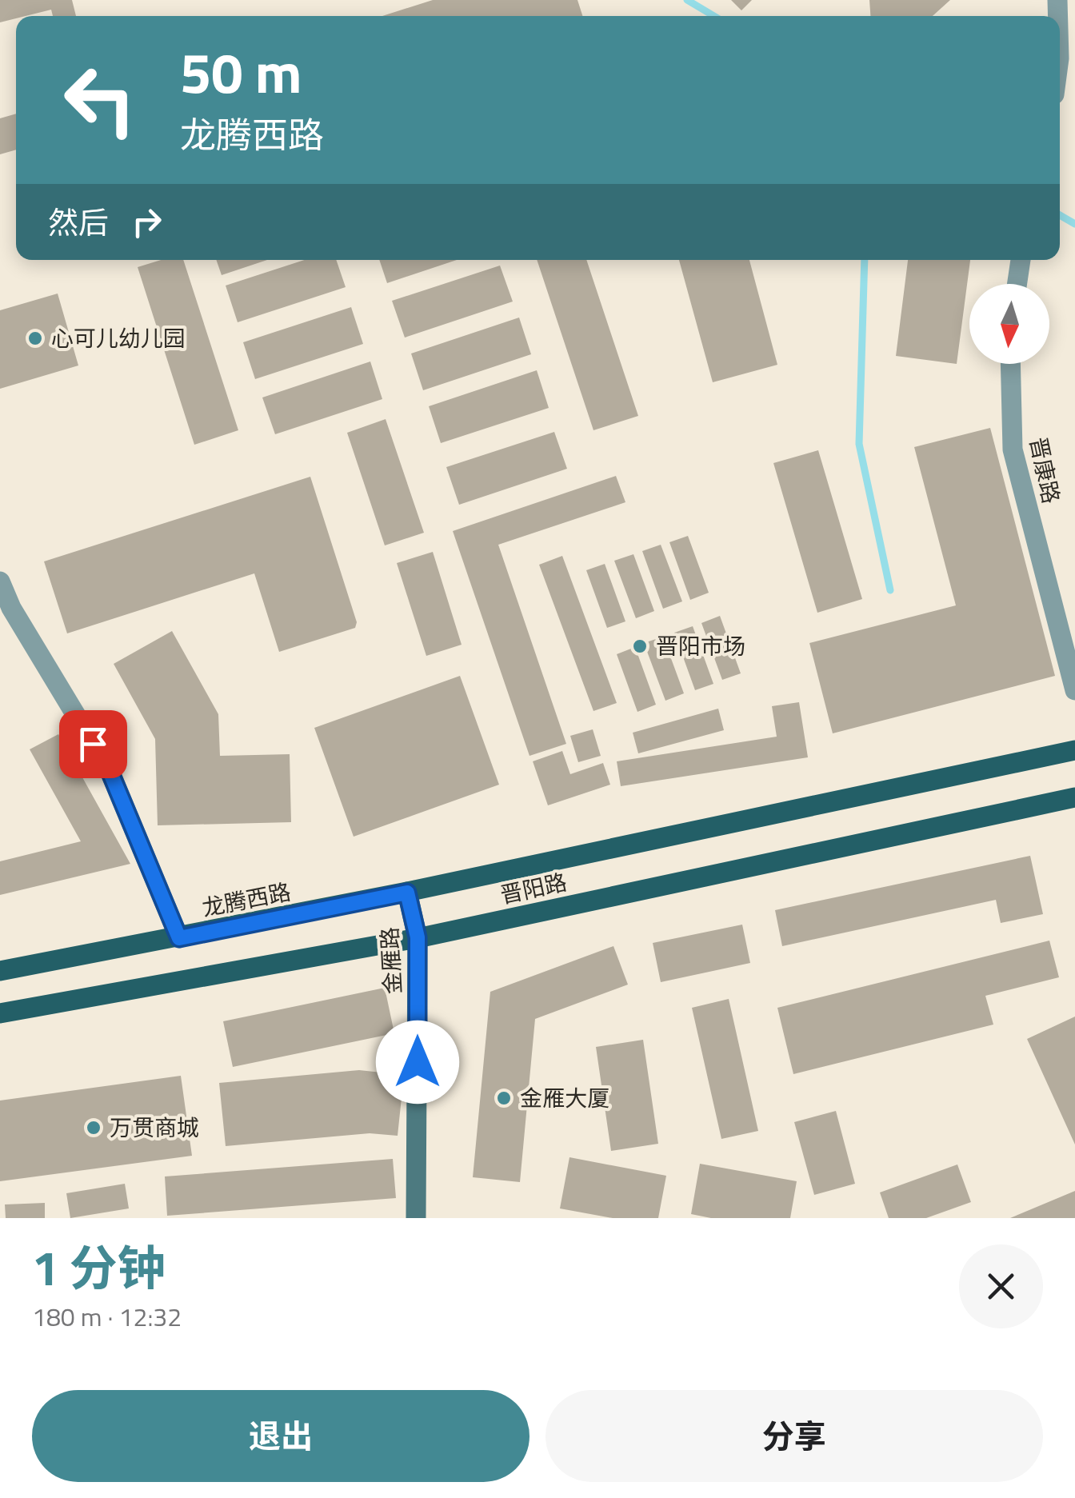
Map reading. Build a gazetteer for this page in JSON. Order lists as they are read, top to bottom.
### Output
{
  "streets": {
    "main road": ["晋阳路", "龙腾西路"],
    "street": ["晋康路", "金雁路"]
  },
  "crossings": [
    ["晋阳路", "龙腾西路"],
    ["晋阳路", "金雁路"],
    ["龙腾西路", "金雁路"]
  ],
  "places": [
    "心可儿幼儿园",
    "晋阳市场",
    "金雁大厦",
    "万贯商城"
  ],
  "north": "bottom",
  "page": {
    "turn": ["50 m", "龙腾西路"],
    "then": "然后",
    "heading": ["1 分钟", "180 m · 12:32"],
    "buttons": ["退出", "分享"]
  }
}
